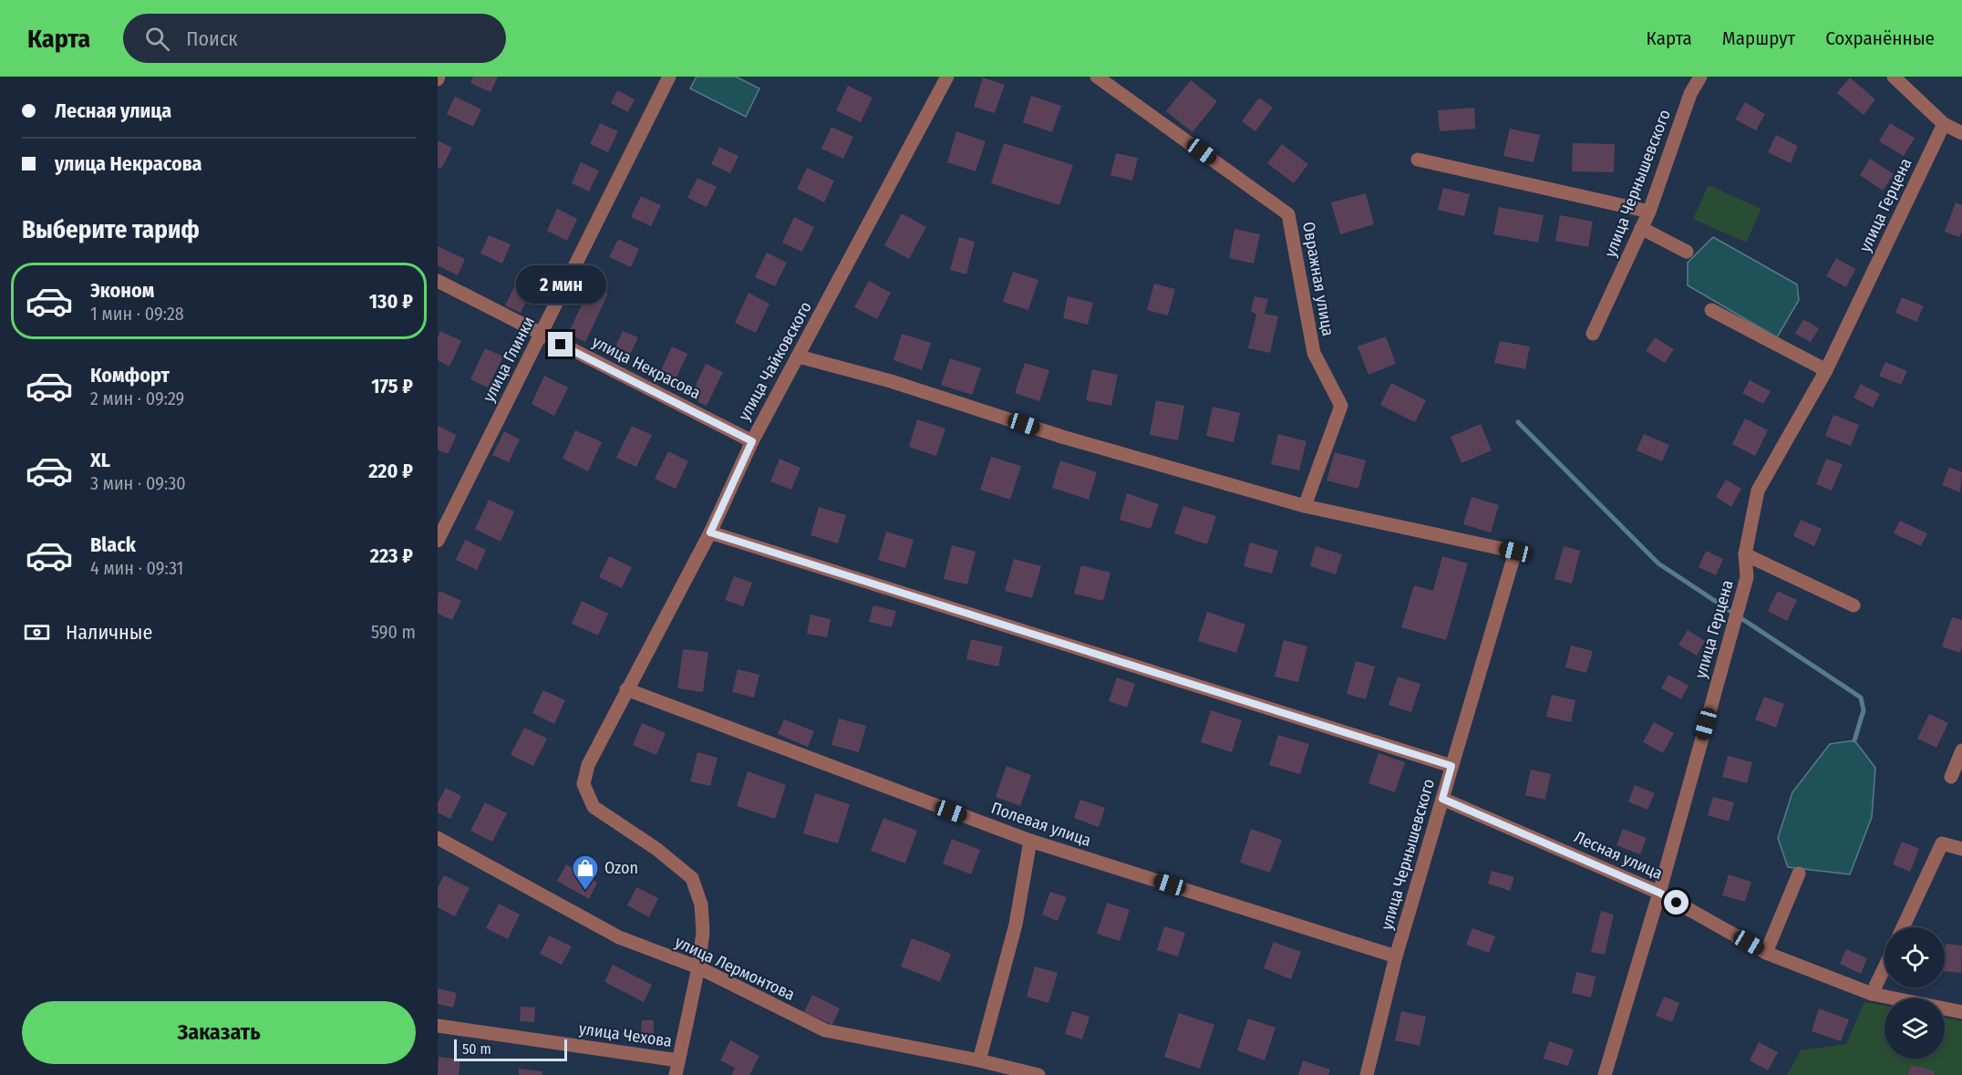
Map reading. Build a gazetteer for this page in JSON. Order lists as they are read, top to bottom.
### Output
{
  "streets": {
    "street": [
      "улица Чернышевского",
      "улица Герцена",
      "Овражная улица",
      "улица Глинки",
      "улица Чайковского",
      "улица Некрасова",
      "Полевая улица",
      "Лесная улица",
      "улица Лермонтова",
      "улица Чехова"
    ]
  },
  "crossings": [
    ["улица Чернышевского", "Овражная улица"],
    ["улица Чернышевского", "Полевая улица"],
    ["улица Чернышевского", "Лесная улица"],
    ["улица Герцена", "Лесная улица"],
    ["улица Глинки", "улица Некрасова"],
    ["улица Чайковского", "улица Некрасова"],
    ["улица Чайковского", "Полевая улица"]
  ],
  "places": {
    "shop": ["Ozon"]
  },
  "scale_bar": "50 m",
  "page": {
    "header": "Карта",
    "search": "Поиск",
    "nav": ["Карта", "Маршрут", "Сохранённые"],
    "banner": ["Лесная улица", "улица Некрасова"],
    "heading": "Выберите тариф",
    "list": [
      {
        "name": "Эконом",
        "note": "1 мин · 09:28",
        "value": "130 ₽"
      },
      {
        "name": "Комфорт",
        "note": "2 мин · 09:29",
        "value": "175 ₽"
      },
      {
        "name": "XL",
        "note": "3 мин · 09:30",
        "value": "220 ₽"
      },
      {
        "name": "Black",
        "note": "4 мин · 09:31",
        "value": "223 ₽"
      }
    ],
    "bubble": "2 мин",
    "pay": ["Наличные", "590 m"],
    "buttons": "Заказать",
    "scale": "50 m"
  }
}
